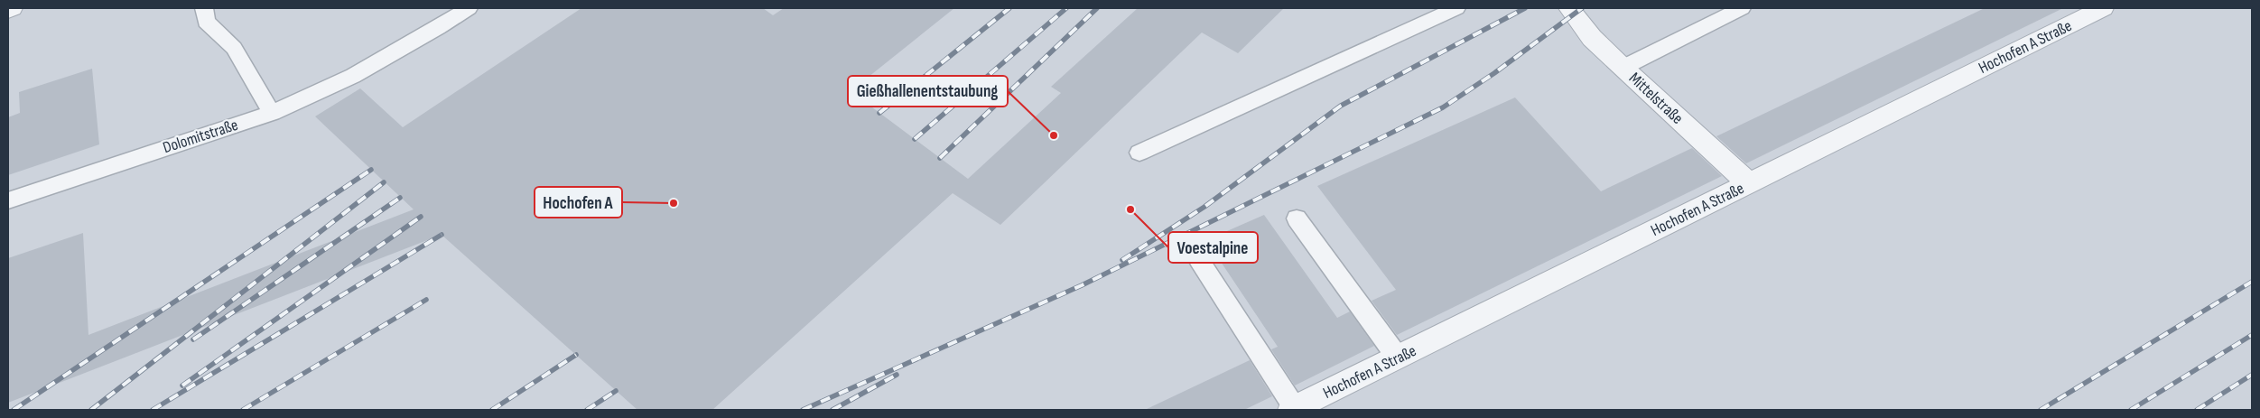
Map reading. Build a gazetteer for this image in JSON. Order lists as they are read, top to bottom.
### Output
{
  "streets": {
    "street": ["Hochofen A Straße", "Mittelstraße"],
    "lane": ["Dolomitstraße"]
  },
  "crossings": [
    ["Hochofen A Straße", "Mittelstraße"]
  ],
  "places": ["Gießhallenentstaubung", "Hochofen A", "Voestalpine"]
}
